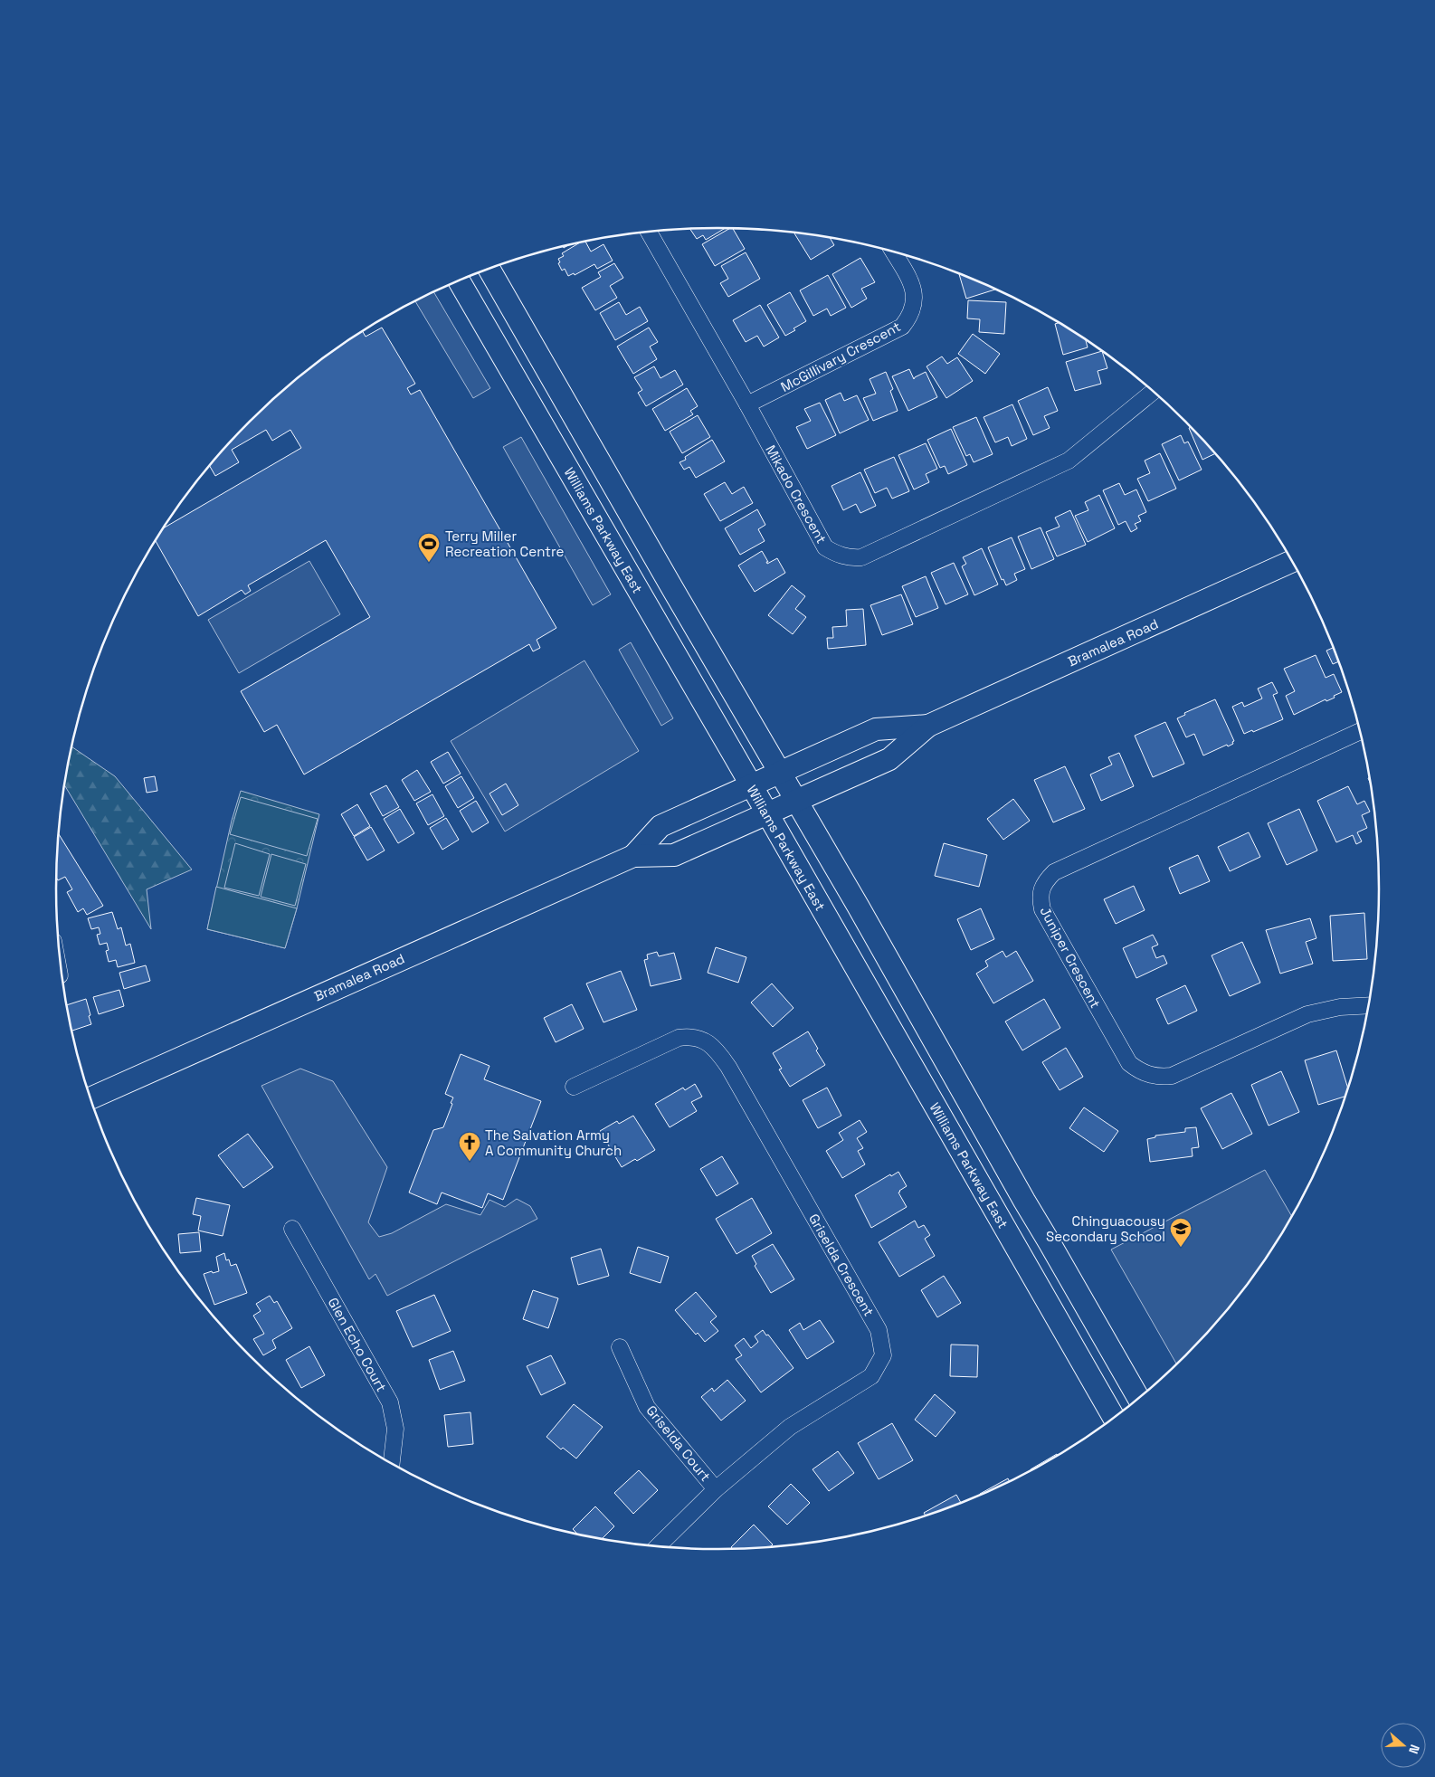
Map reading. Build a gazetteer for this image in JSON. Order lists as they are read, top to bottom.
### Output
{
  "streets": {
    "main road": ["Williams Parkway East", "Bramalea Road"],
    "street": [
      "McGillivary Crescent",
      "Mikado Crescent",
      "Juniper Crescent",
      "Griselda Crescent",
      "Glen Echo Court",
      "Griselda Court"
    ]
  },
  "crossings": [
    ["McGillivary Crescent", "Mikado Crescent"],
    ["Williams Parkway East", "Bramalea Road"],
    ["Griselda Crescent", "Griselda Court"]
  ],
  "places": {
    "sports": ["Terry Miller Recreation Centre"],
    "church": ["The Salvation Army A Community Church"],
    "school or university": ["Chinguacousy Secondary School"]
  },
  "north": "right"
}
